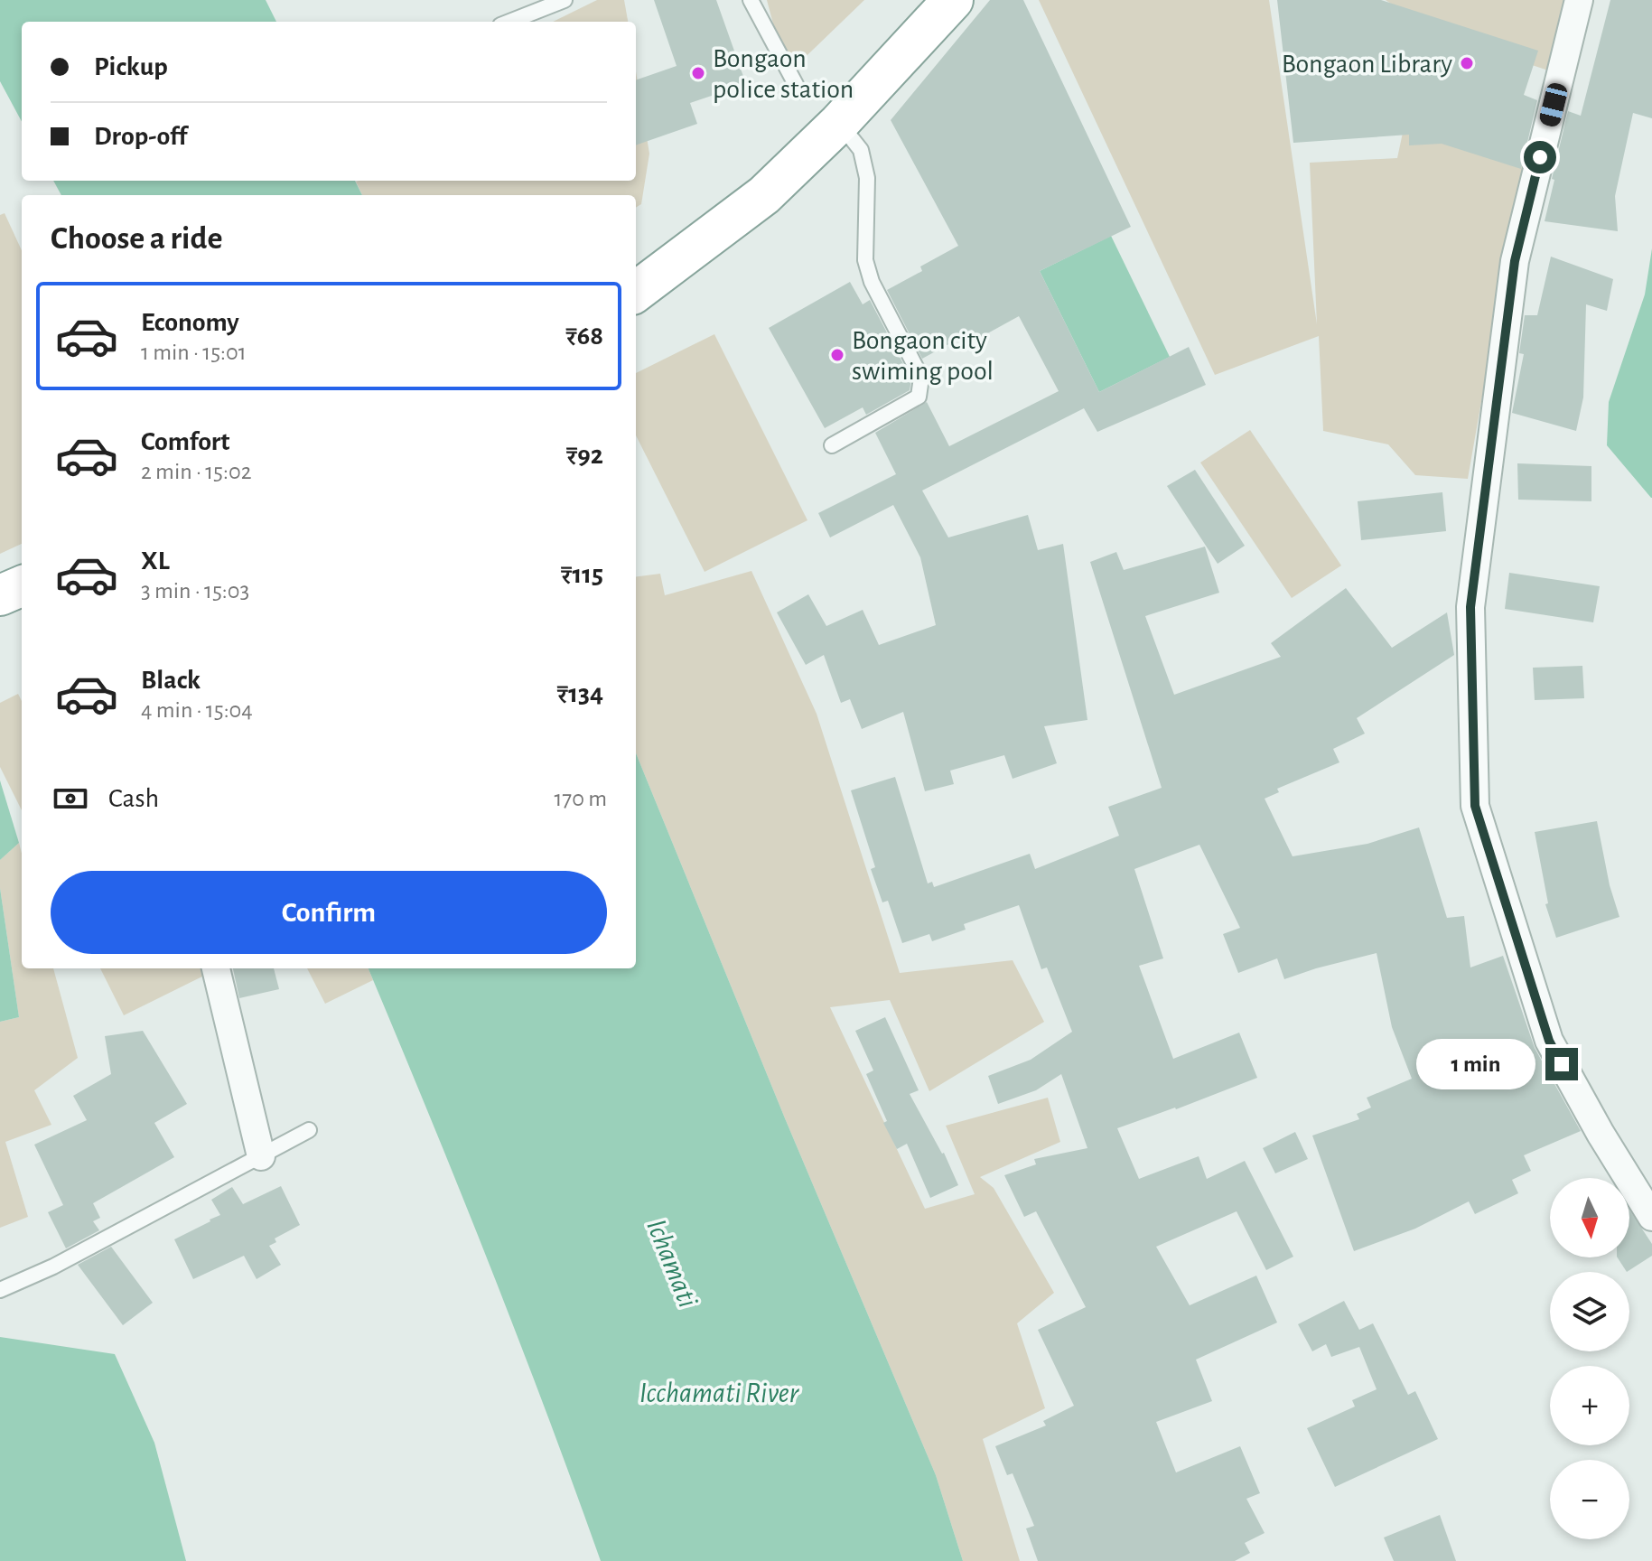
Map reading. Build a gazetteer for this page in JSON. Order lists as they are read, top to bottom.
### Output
{
  "water": ["Ichamati", "Icchamati River"],
  "places": ["Bongaon Library", "Bongaon police station", "Bongaon city swiming pool"],
  "north": "bottom",
  "page": {
    "banner": ["Pickup", "Drop-off"],
    "heading": "Choose a ride",
    "list": [
      {
        "name": "Economy",
        "note": "1 min · 15:01",
        "value": "₹68"
      },
      {
        "name": "Comfort",
        "note": "2 min · 15:02",
        "value": "₹92"
      },
      {
        "name": "XL",
        "note": "3 min · 15:03",
        "value": "₹115"
      },
      {
        "name": "Black",
        "note": "4 min · 15:04",
        "value": "₹134"
      }
    ],
    "pay": ["Cash", "170 m"],
    "buttons": "Confirm",
    "bubble": "1 min",
    "map_buttons": ["+", "−"]
  }
}
